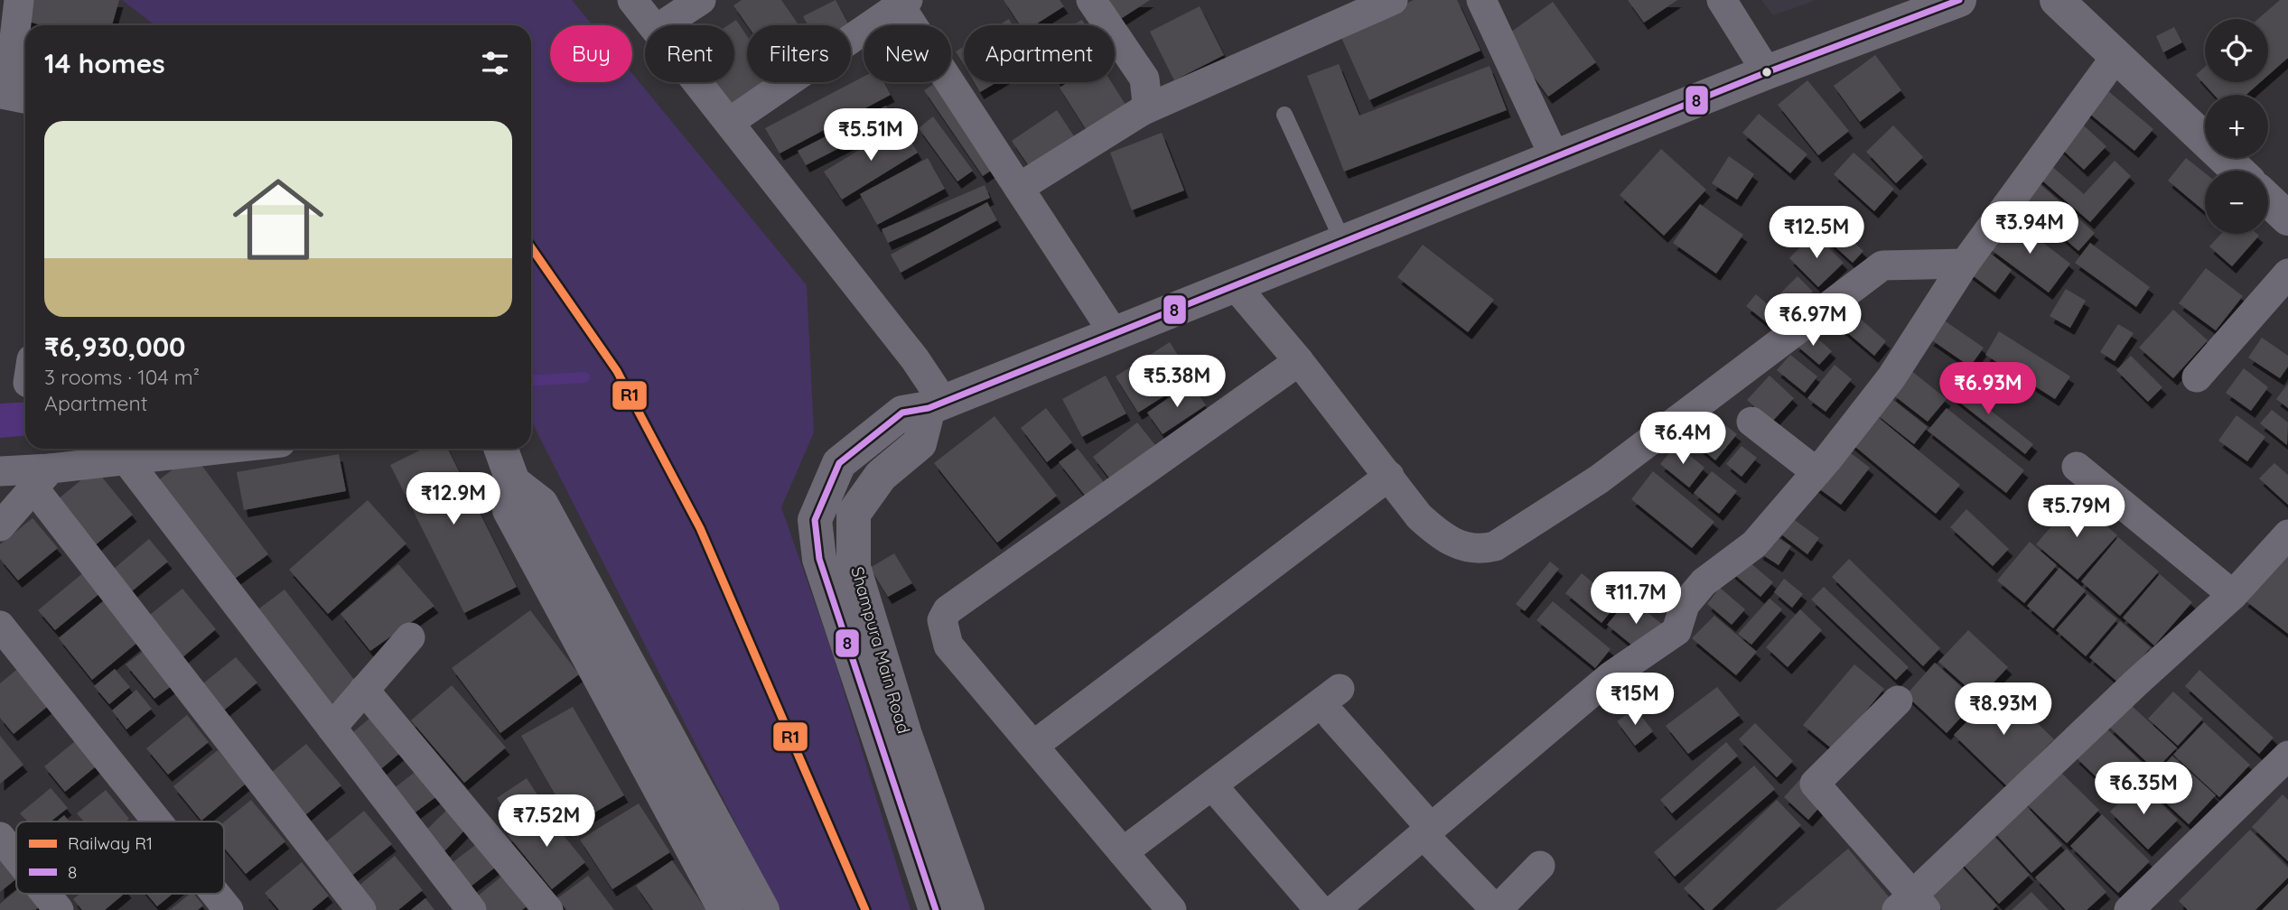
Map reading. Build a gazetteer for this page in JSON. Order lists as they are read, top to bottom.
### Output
{
  "streets": {
    "street": ["Shampura Main Road"]
  },
  "lines": ["transit line 8", "rail line R1"],
  "legend": ["Railway R1", "8"],
  "page": {
    "map_buttons": ["+", "−"],
    "chip": [
      "Buy",
      "Rent",
      "Filters",
      "New",
      "Apartment"
    ],
    "heading": "14 homes",
    "list": [
      {
        "name": "₹6,930,000",
        "note": "3 rooms · 104 m² · Apartment"
      }
    ],
    "price": [
      "₹5.51M",
      "₹3.94M",
      "₹12.5M",
      "₹6.97M",
      "₹5.38M",
      "₹6.93M",
      "₹6.4M",
      "₹12.9M",
      "₹5.79M",
      "₹11.7M",
      "₹15M",
      "₹8.93M",
      "₹6.35M",
      "₹7.52M"
    ]
  }
}
